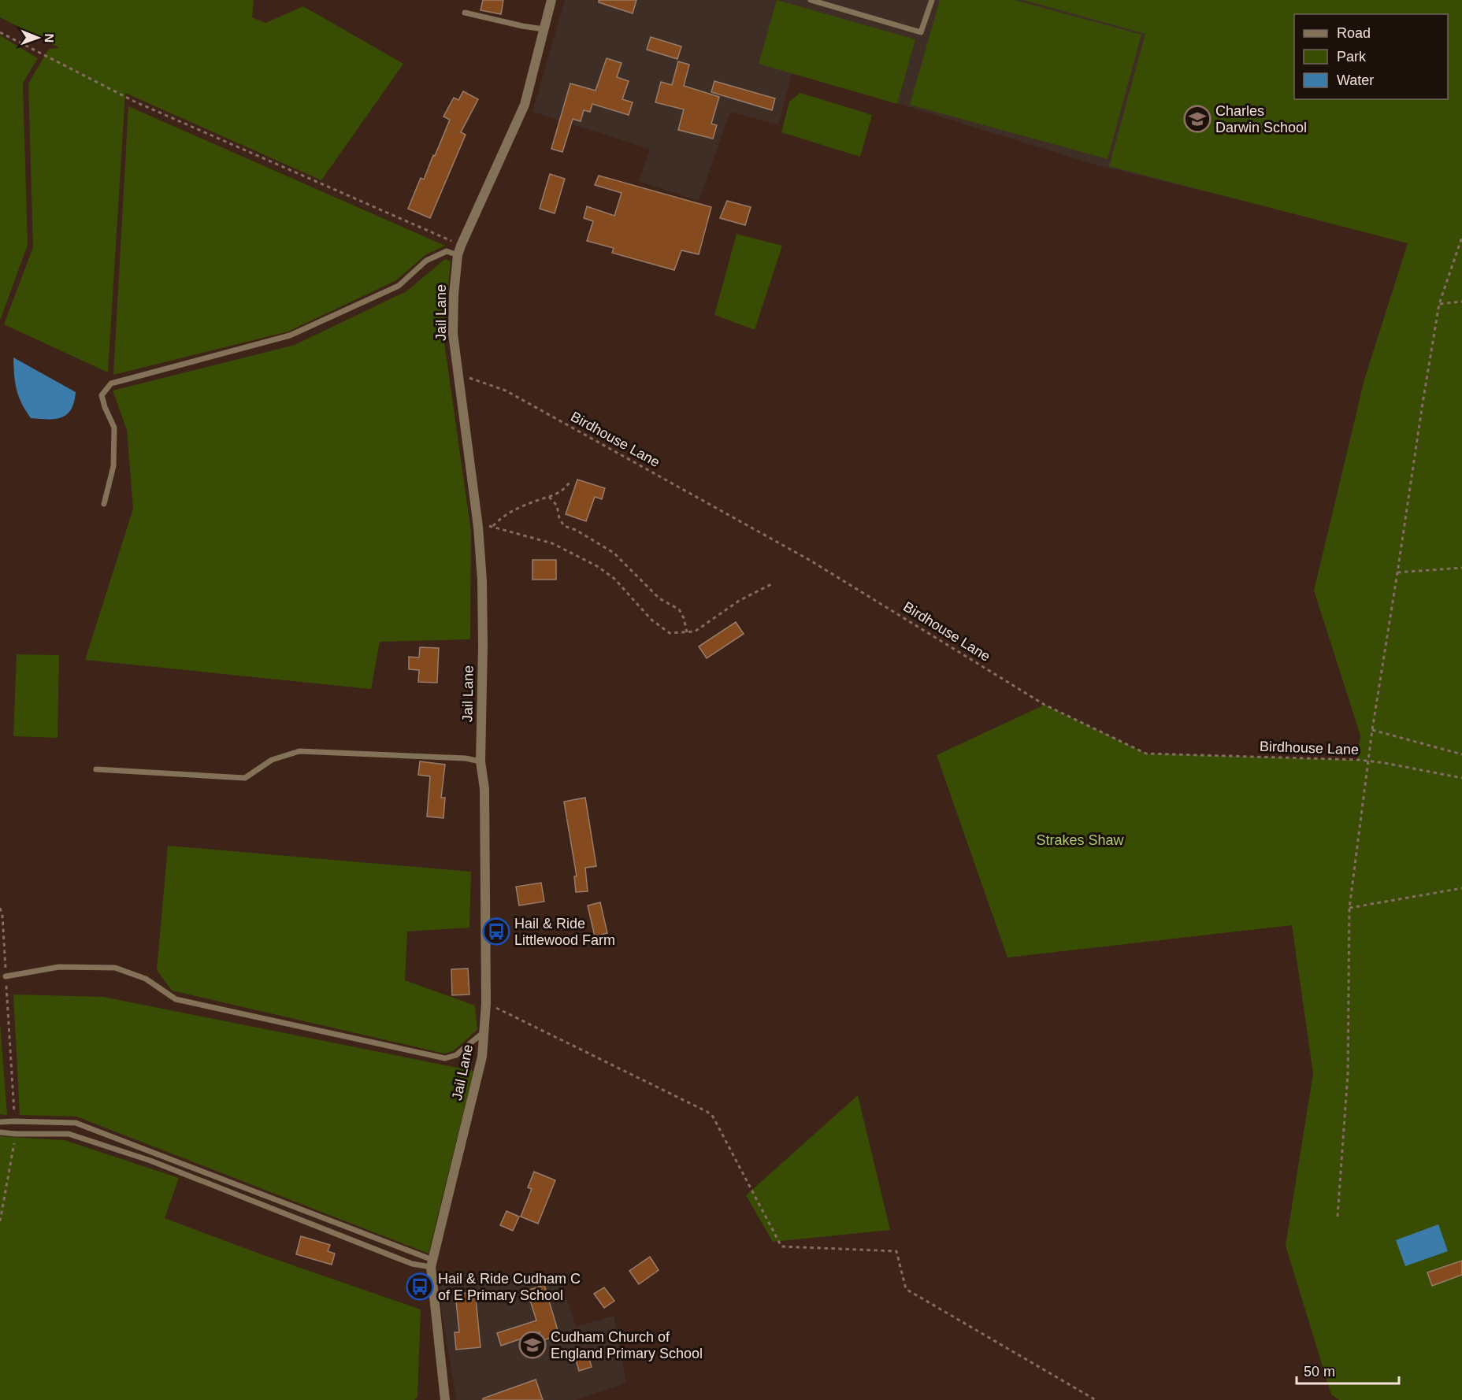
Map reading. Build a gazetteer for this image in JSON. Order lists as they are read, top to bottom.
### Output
{
  "streets": {
    "street": ["Jail Lane"],
    "path": ["Birdhouse Lane"]
  },
  "crossings": [
    ["Jail Lane", "Birdhouse Lane"]
  ],
  "parks": ["Strakes Shaw"],
  "places": {
    "school or university": ["Charles Darwin School", "Cudham Church of England Primary School"],
    "bus stop": ["Hail & Ride Littlewood Farm", "Hail & Ride Cudham C of E Primary School"]
  },
  "legend": ["Road", "Park", "Water"],
  "scale_bar": "50 m",
  "north": "right"
}
